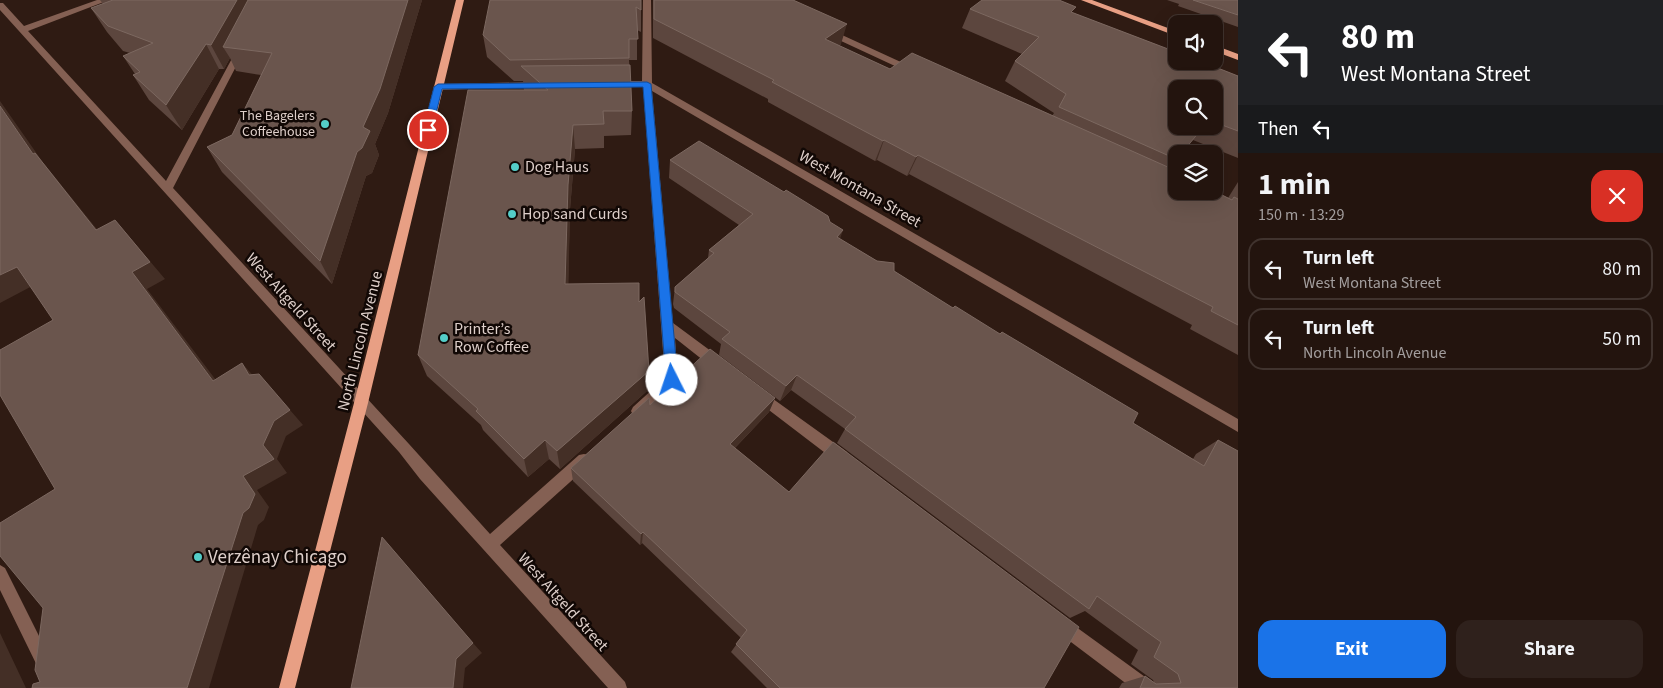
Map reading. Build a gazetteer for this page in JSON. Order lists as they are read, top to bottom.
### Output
{
  "streets": {
    "main road": ["North Lincoln Avenue"],
    "street": ["West Montana Street", "West Altgeld Street"]
  },
  "crossings": [
    ["West Altgeld Street", "North Lincoln Avenue"]
  ],
  "places": [
    "The Bagelers Coffeehouse",
    "Dog Haus",
    "Hop sand Curds",
    "Printer’s Row Coffee",
    "Verzênay Chicago"
  ],
  "page": {
    "turn": ["80 m", "West Montana Street"],
    "then": "Then",
    "heading": ["1 min", "150 m · 13:29"],
    "list": [
      {
        "name": "Turn left",
        "note": "West Montana Street",
        "value": "80 m"
      },
      {
        "name": "Turn left",
        "note": "North Lincoln Avenue",
        "value": "50 m"
      }
    ],
    "buttons": ["Exit", "Share"]
  }
}
